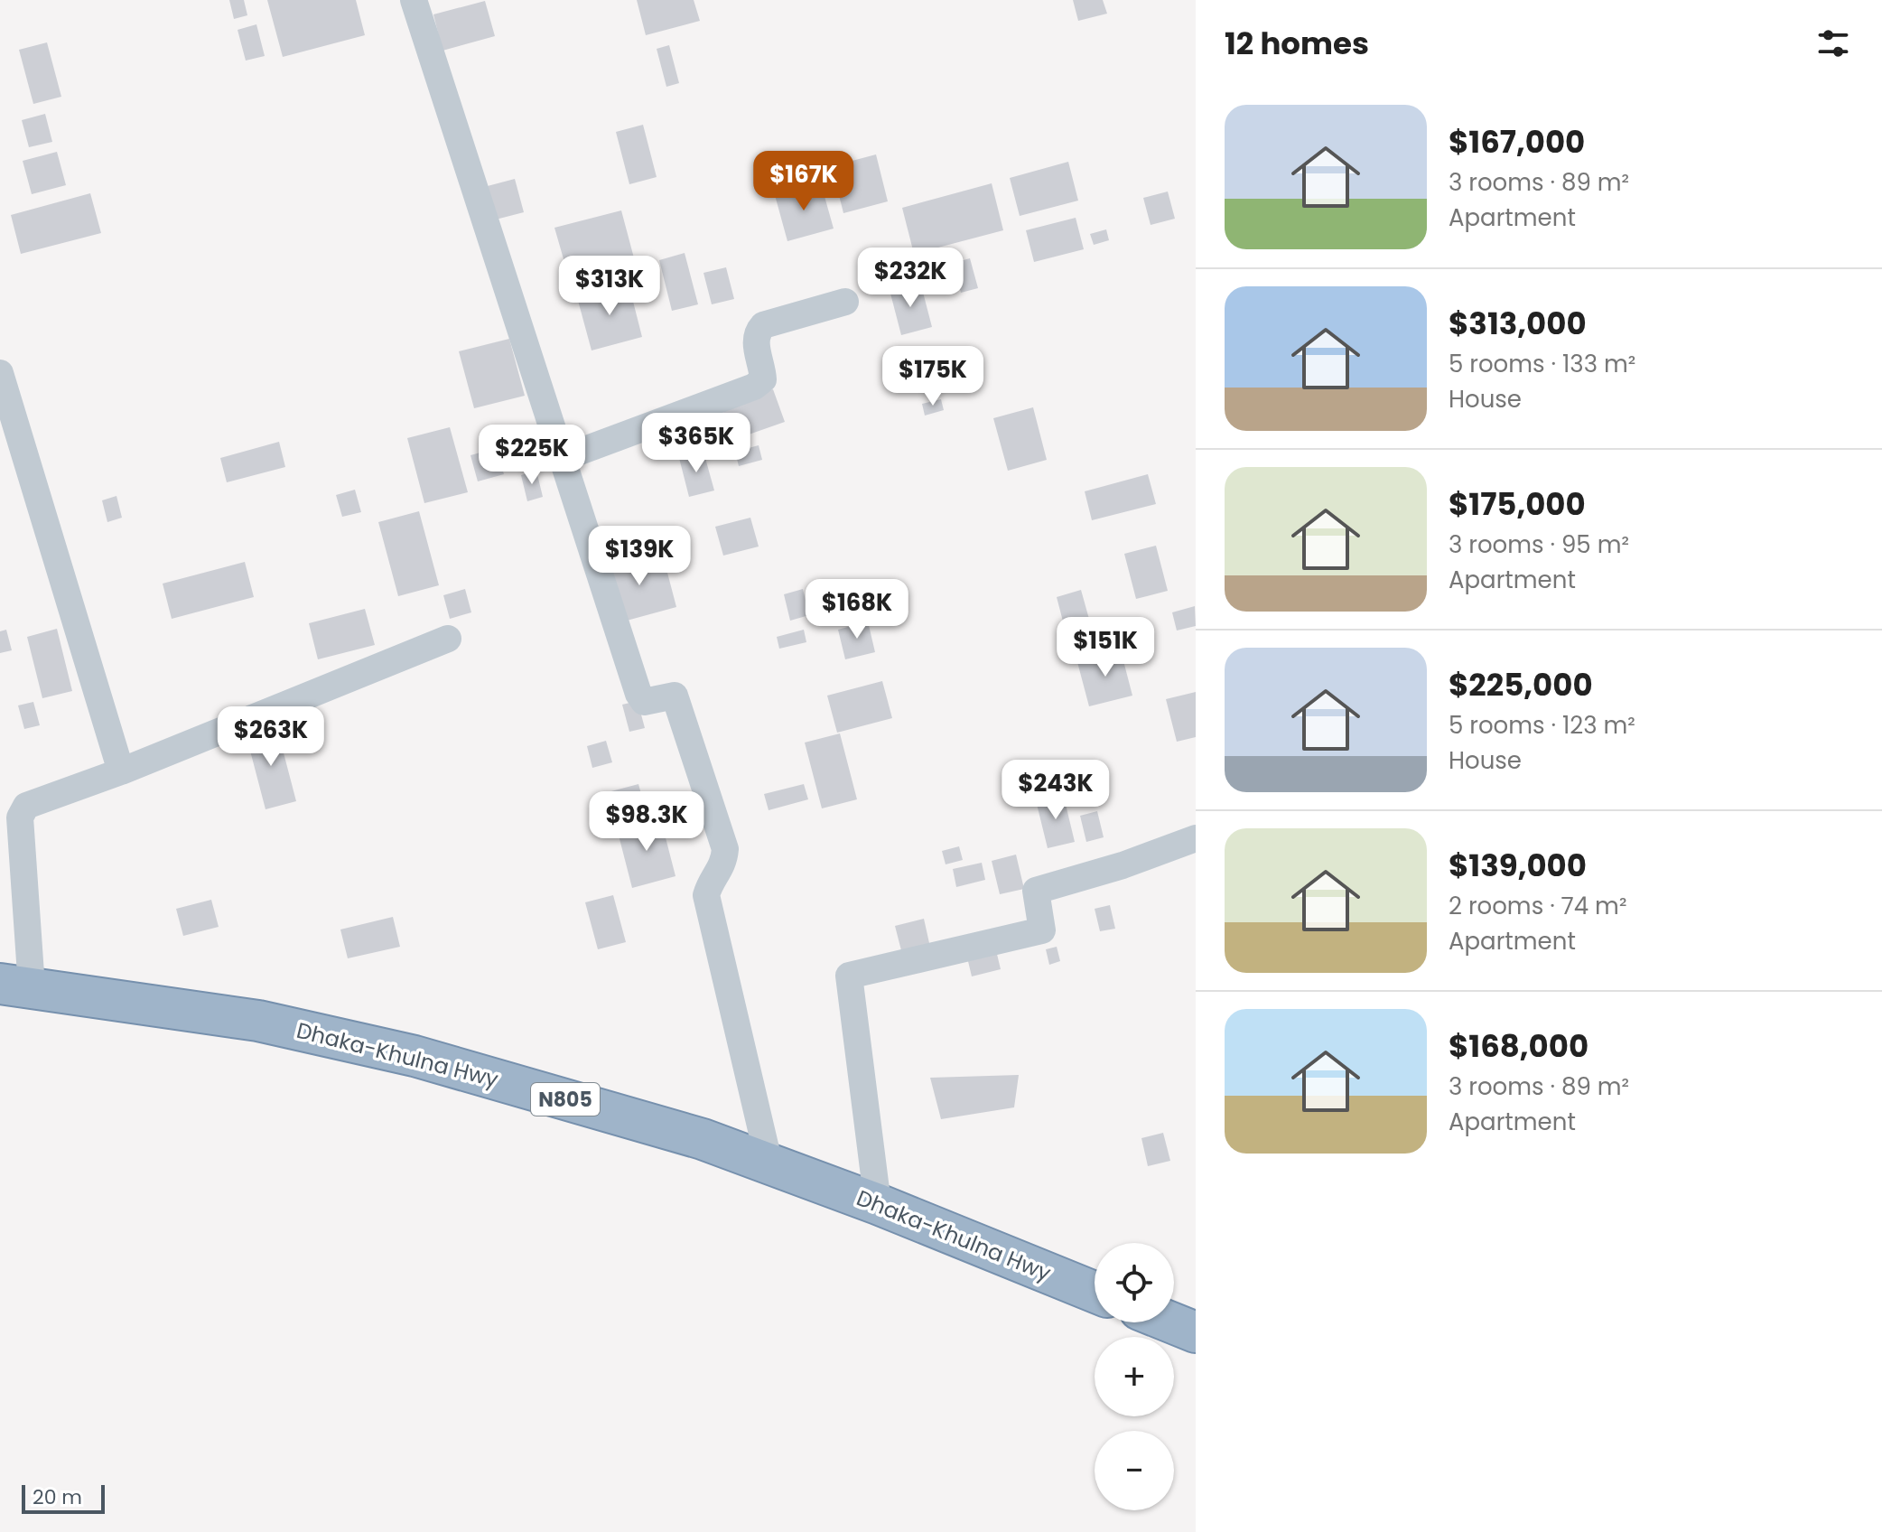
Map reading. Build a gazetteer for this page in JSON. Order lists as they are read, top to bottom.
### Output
{
  "streets": {
    "highway": ["Dhaka-Khulna Hwy", "N805"]
  },
  "scale_bar": "20 m",
  "page": {
    "heading": "12 homes",
    "list": [
      {
        "name": "$167,000",
        "note": "3 rooms · 89 m² · Apartment"
      },
      {
        "name": "$313,000",
        "note": "5 rooms · 133 m² · House"
      },
      {
        "name": "$175,000",
        "note": "3 rooms · 95 m² · Apartment"
      },
      {
        "name": "$225,000",
        "note": "5 rooms · 123 m² · House"
      },
      {
        "name": "$139,000",
        "note": "2 rooms · 74 m² · Apartment"
      },
      {
        "name": "$168,000",
        "note": "3 rooms · 89 m² · Apartment"
      }
    ],
    "price": [
      "$167K",
      "$232K",
      "$313K",
      "$175K",
      "$365K",
      "$225K",
      "$139K",
      "$168K",
      "$151K",
      "$263K",
      "$243K",
      "$98.3K"
    ],
    "map_buttons": ["+", "−"],
    "scale": "20 m"
  }
}
